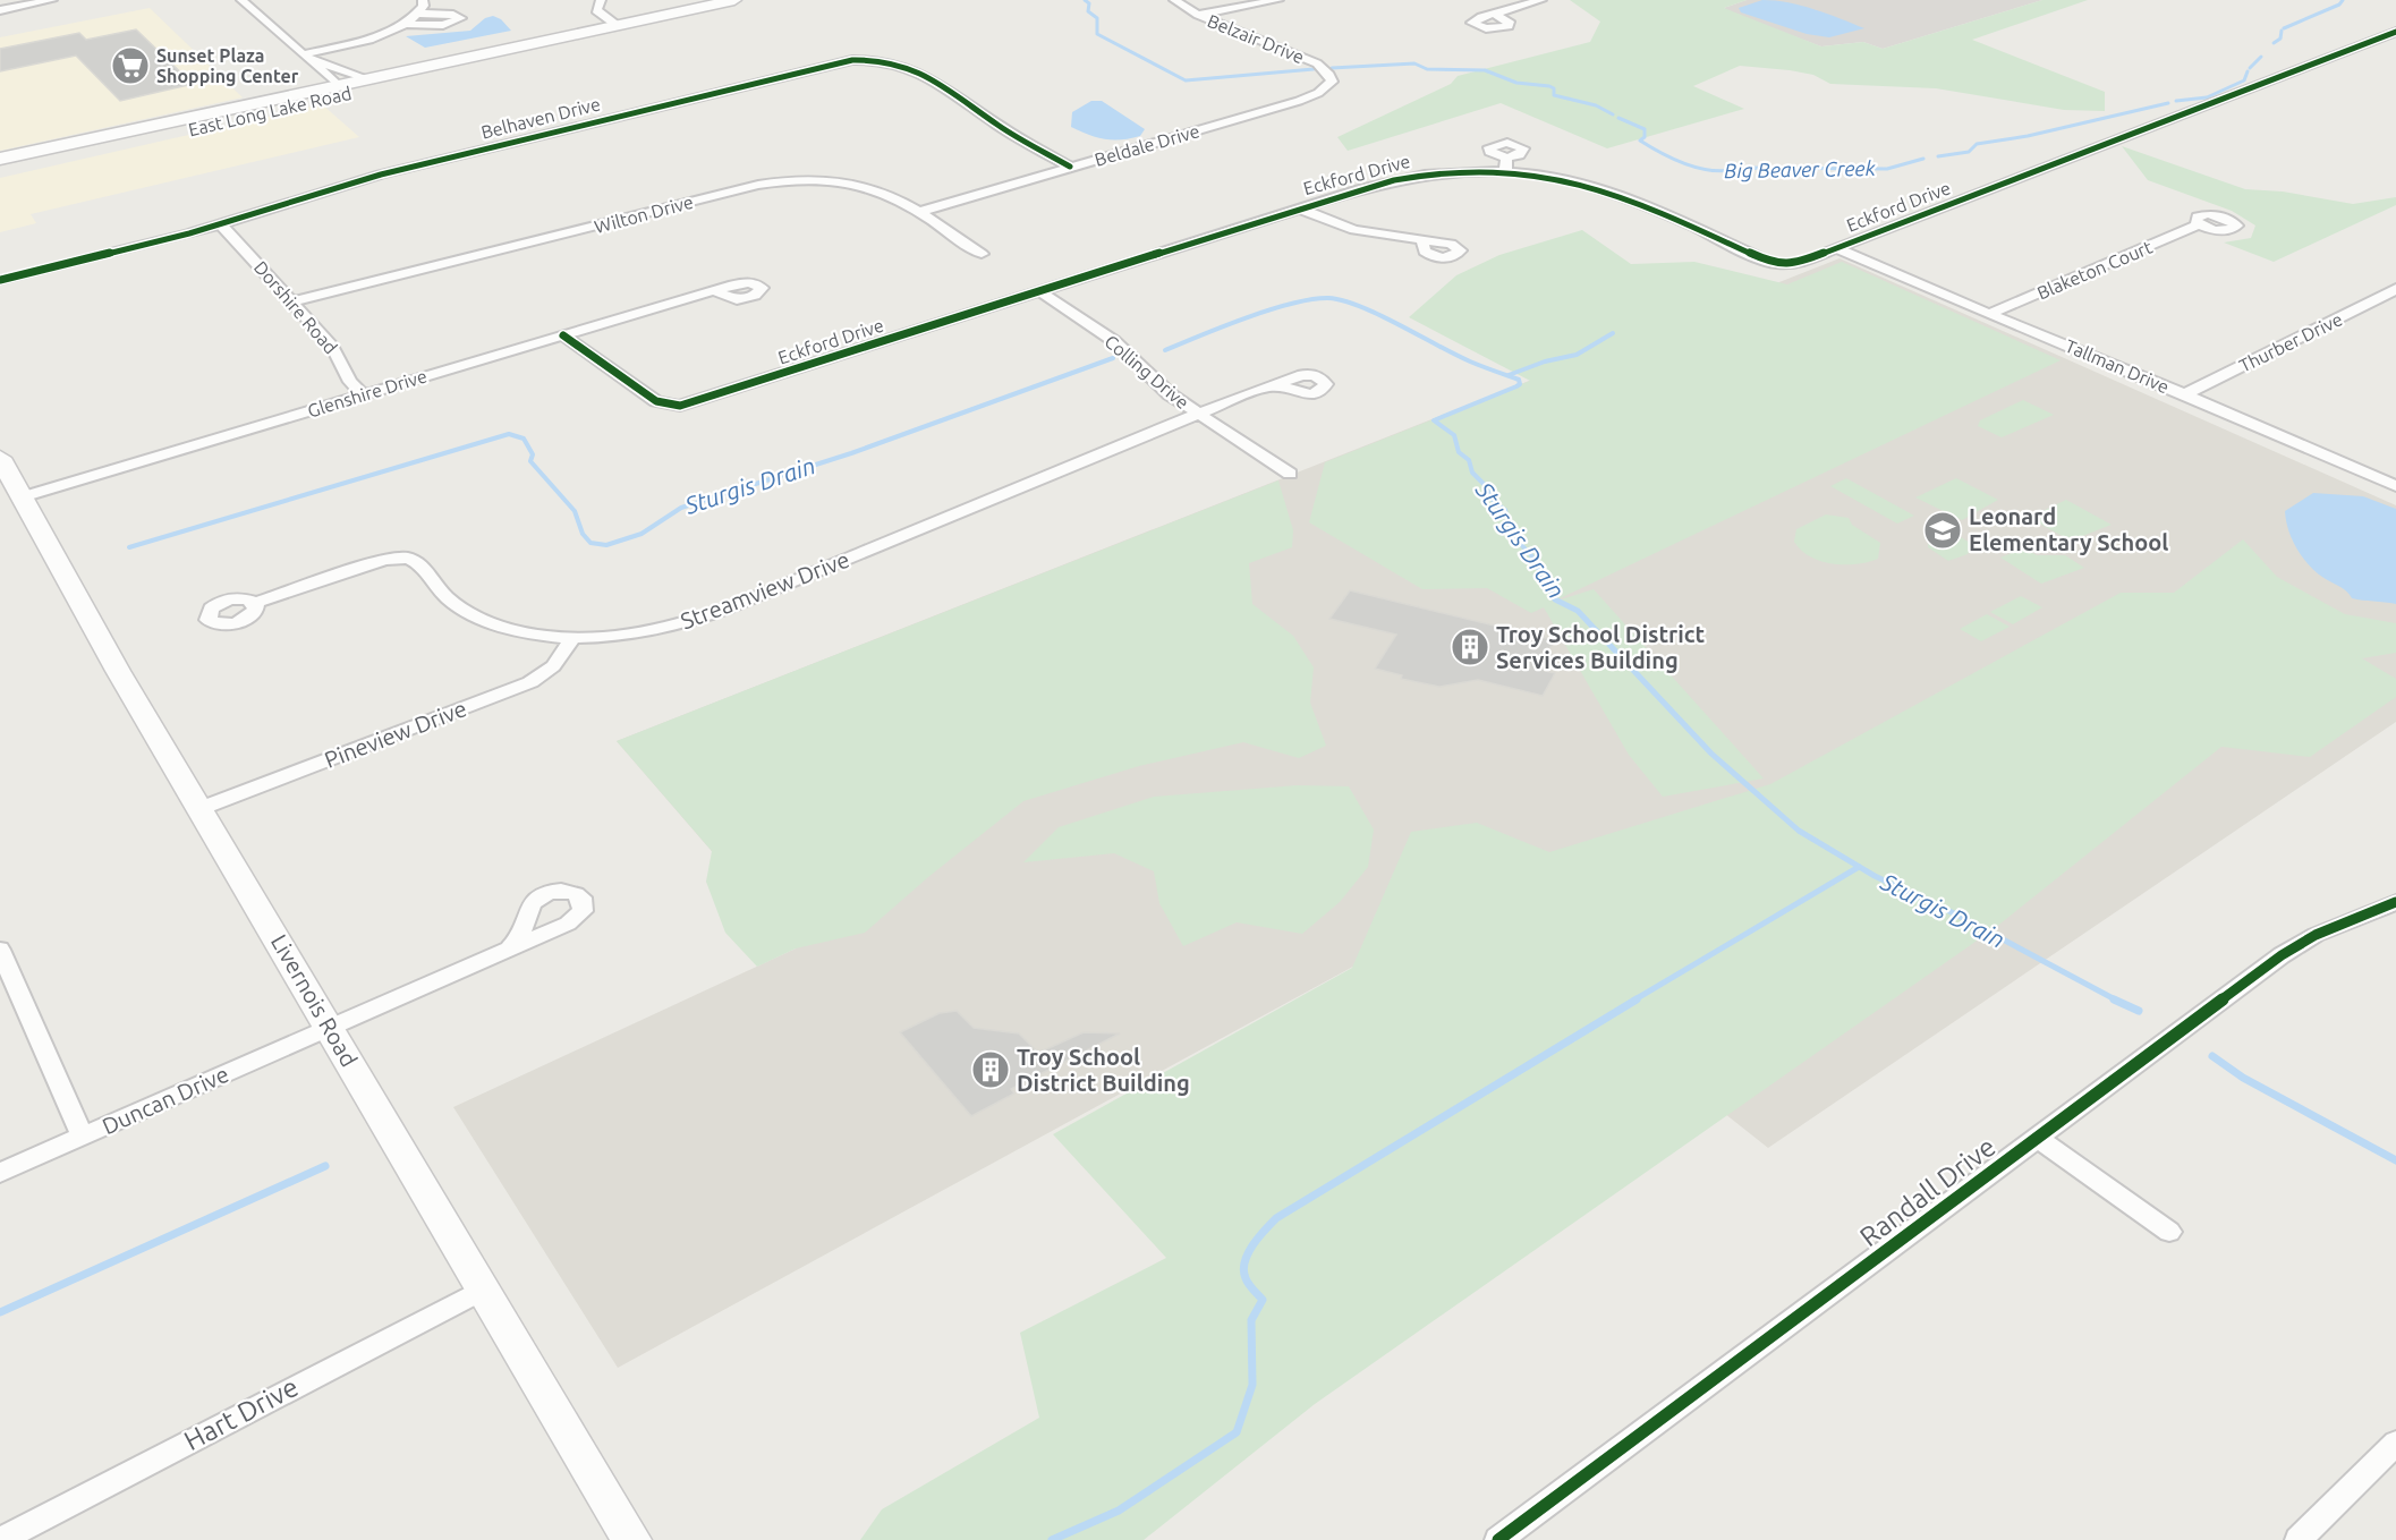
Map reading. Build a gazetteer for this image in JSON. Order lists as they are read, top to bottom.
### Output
{
  "streets": {
    "main road": ["East Long Lake Road", "Livernois Road"],
    "street": [
      "Belzair Drive",
      "Belhaven Drive",
      "Beldale Drive",
      "Eckford Drive",
      "Wilton Drive",
      "Blaketon Court",
      "Dorshire Road",
      "Thurber Drive",
      "Tallman Drive",
      "Colling Drive",
      "Glenshire Drive",
      "Streamview Drive",
      "Pineview Drive",
      "Duncan Drive",
      "Randall Drive",
      "Hart Drive"
    ]
  },
  "crossings": [
    ["Belzair Drive", "Beldale Drive"],
    ["Belhaven Drive", "Beldale Drive"],
    ["Belhaven Drive", "Dorshire Road"],
    ["Beldale Drive", "Wilton Drive"],
    ["Eckford Drive", "Tallman Drive"],
    ["Eckford Drive", "Colling Drive"],
    ["Eckford Drive", "Glenshire Drive"],
    ["Wilton Drive", "Dorshire Road"],
    ["Blaketon Court", "Tallman Drive"],
    ["Dorshire Road", "Glenshire Drive"],
    ["Thurber Drive", "Tallman Drive"],
    ["Colling Drive", "Streamview Drive"],
    ["Glenshire Drive", "Livernois Road"],
    ["Streamview Drive", "Pineview Drive"],
    ["Pineview Drive", "Livernois Road"],
    ["Livernois Road", "Duncan Drive"],
    ["Livernois Road", "Hart Drive"]
  ],
  "water": ["Big Beaver Creek", "Sturgis Drain"],
  "places": {
    "supermarket": ["Sunset Plaza Shopping Center"],
    "school or university": ["Leonard Elementary School"],
    "building": ["Troy School District Services Building", "Troy School District Building"]
  }
}
